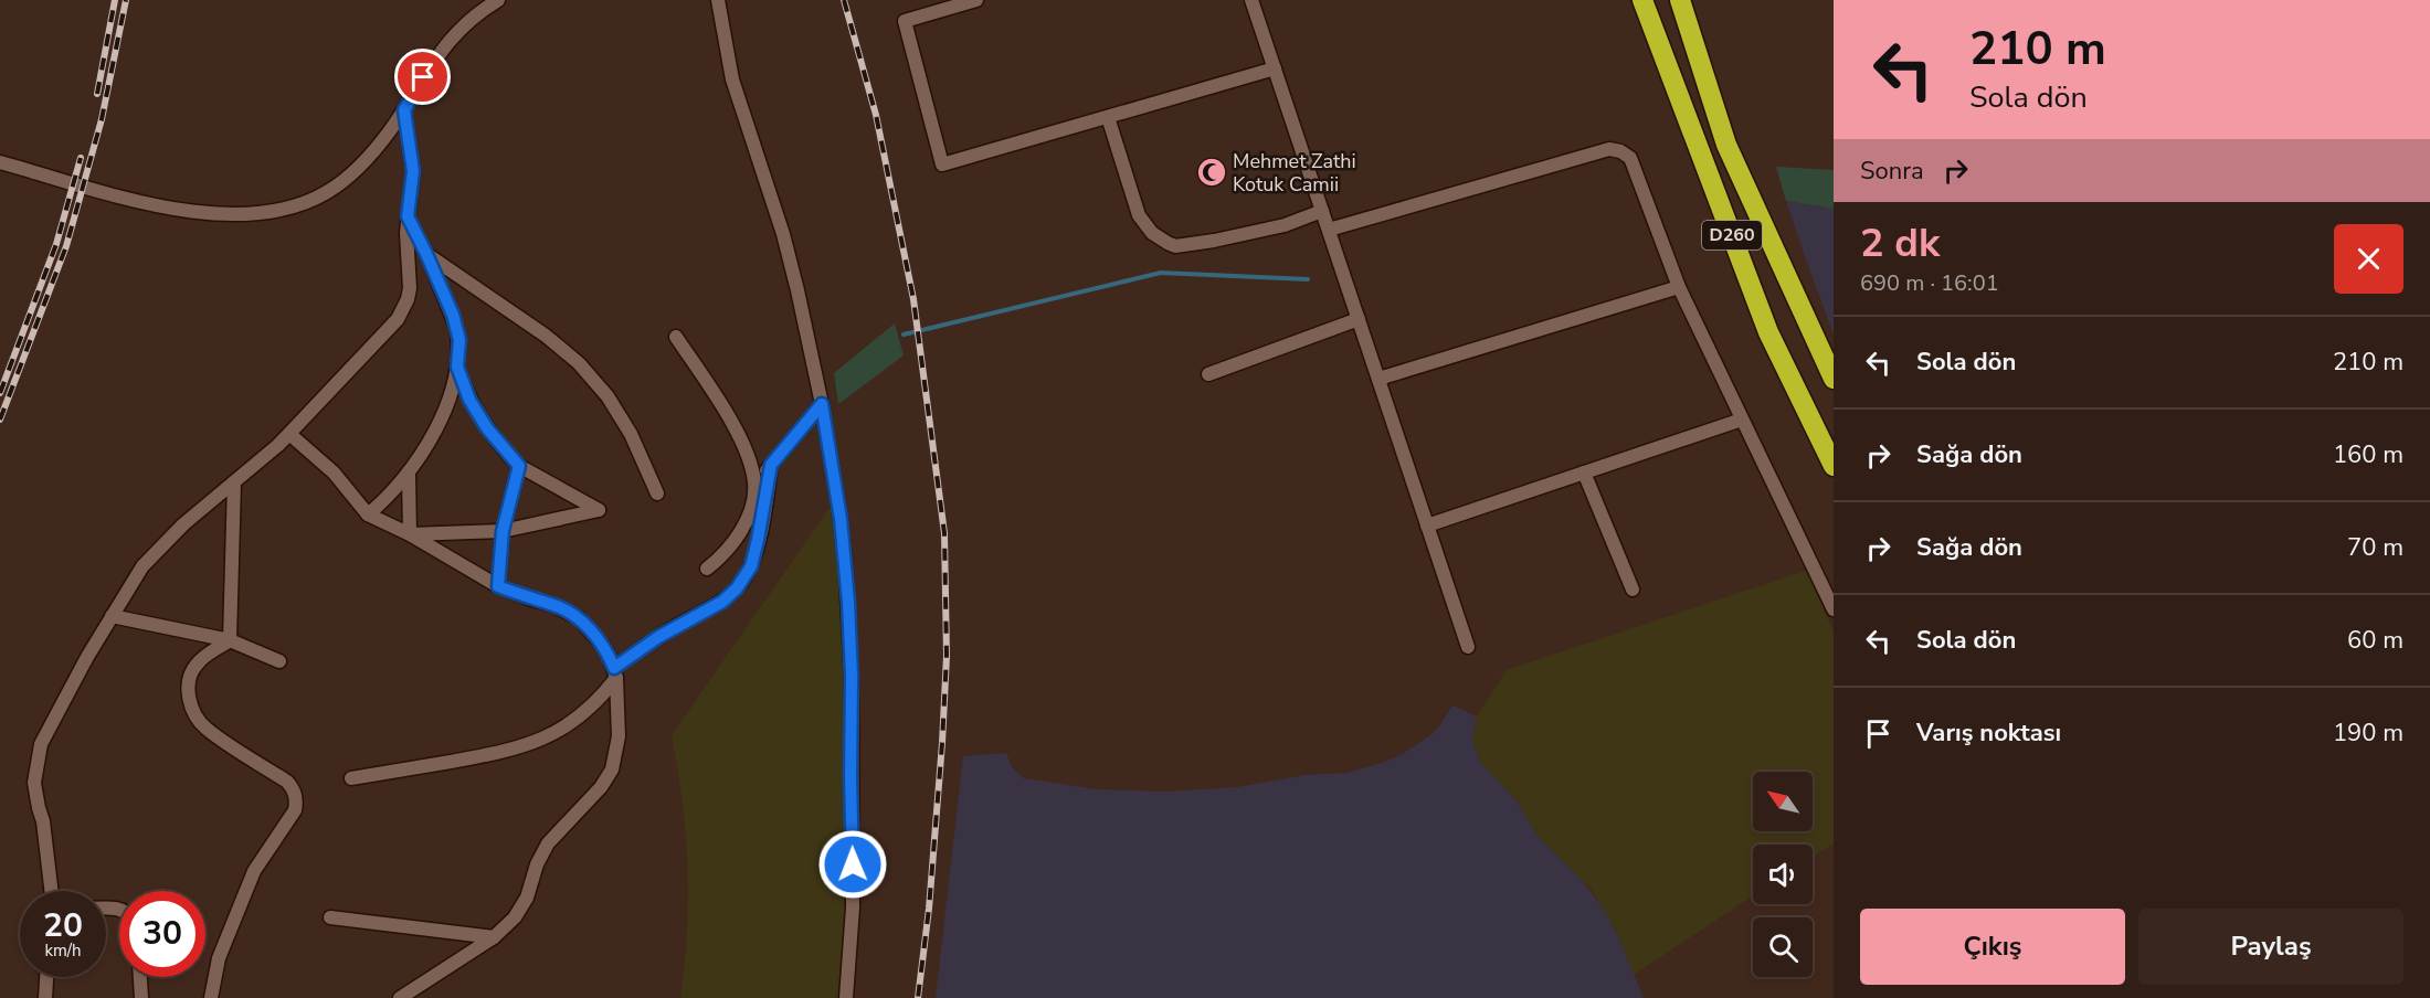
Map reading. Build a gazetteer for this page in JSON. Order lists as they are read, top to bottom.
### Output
{
  "streets": {
    "highway": ["D260"]
  },
  "places": {
    "mosque": ["Mehmet Zathi Kotuk Camii"]
  },
  "north": "top left",
  "page": {
    "turn": ["210 m", "Sola dön"],
    "then": "Sonra",
    "heading": ["2 dk", "690 m · 16:01"],
    "list": [
      {
        "name": "Sola dön",
        "value": "210 m"
      },
      {
        "name": "Sağa dön",
        "value": "160 m"
      },
      {
        "name": "Sağa dön",
        "value": "70 m"
      },
      {
        "name": "Sola dön",
        "value": "60 m"
      },
      {
        "name": "Varış noktası",
        "value": "190 m"
      }
    ],
    "speed": "20 km/h",
    "limit": "30",
    "buttons": ["Çıkış", "Paylaş"]
  }
}
